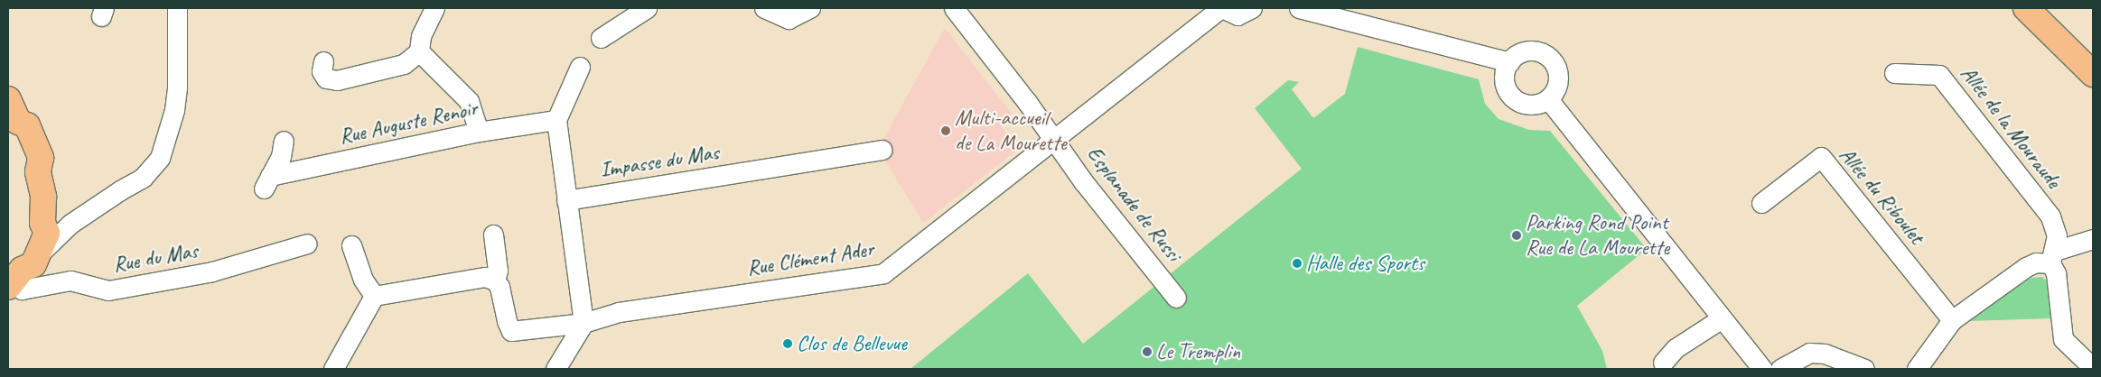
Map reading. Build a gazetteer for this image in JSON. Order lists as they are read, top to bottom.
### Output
{
  "streets": {
    "street": [
      "Rue Auguste Renoir",
      "Allée de la Mouraude",
      "Impasse du Mas",
      "Allée du Riboulet",
      "Esplanade de Russi",
      "Rue du Mas",
      "Rue Clément Ader"
    ]
  },
  "crossings": [
    ["Esplanade de Russi", "Rue Clément Ader"]
  ],
  "places": [
    "Multi-accueil de La Mourette",
    "Parking Rond Point Rue de La Mourette",
    "Halle des Sports",
    "Clos de Bellevue",
    "Le Tremplin"
  ]
}
